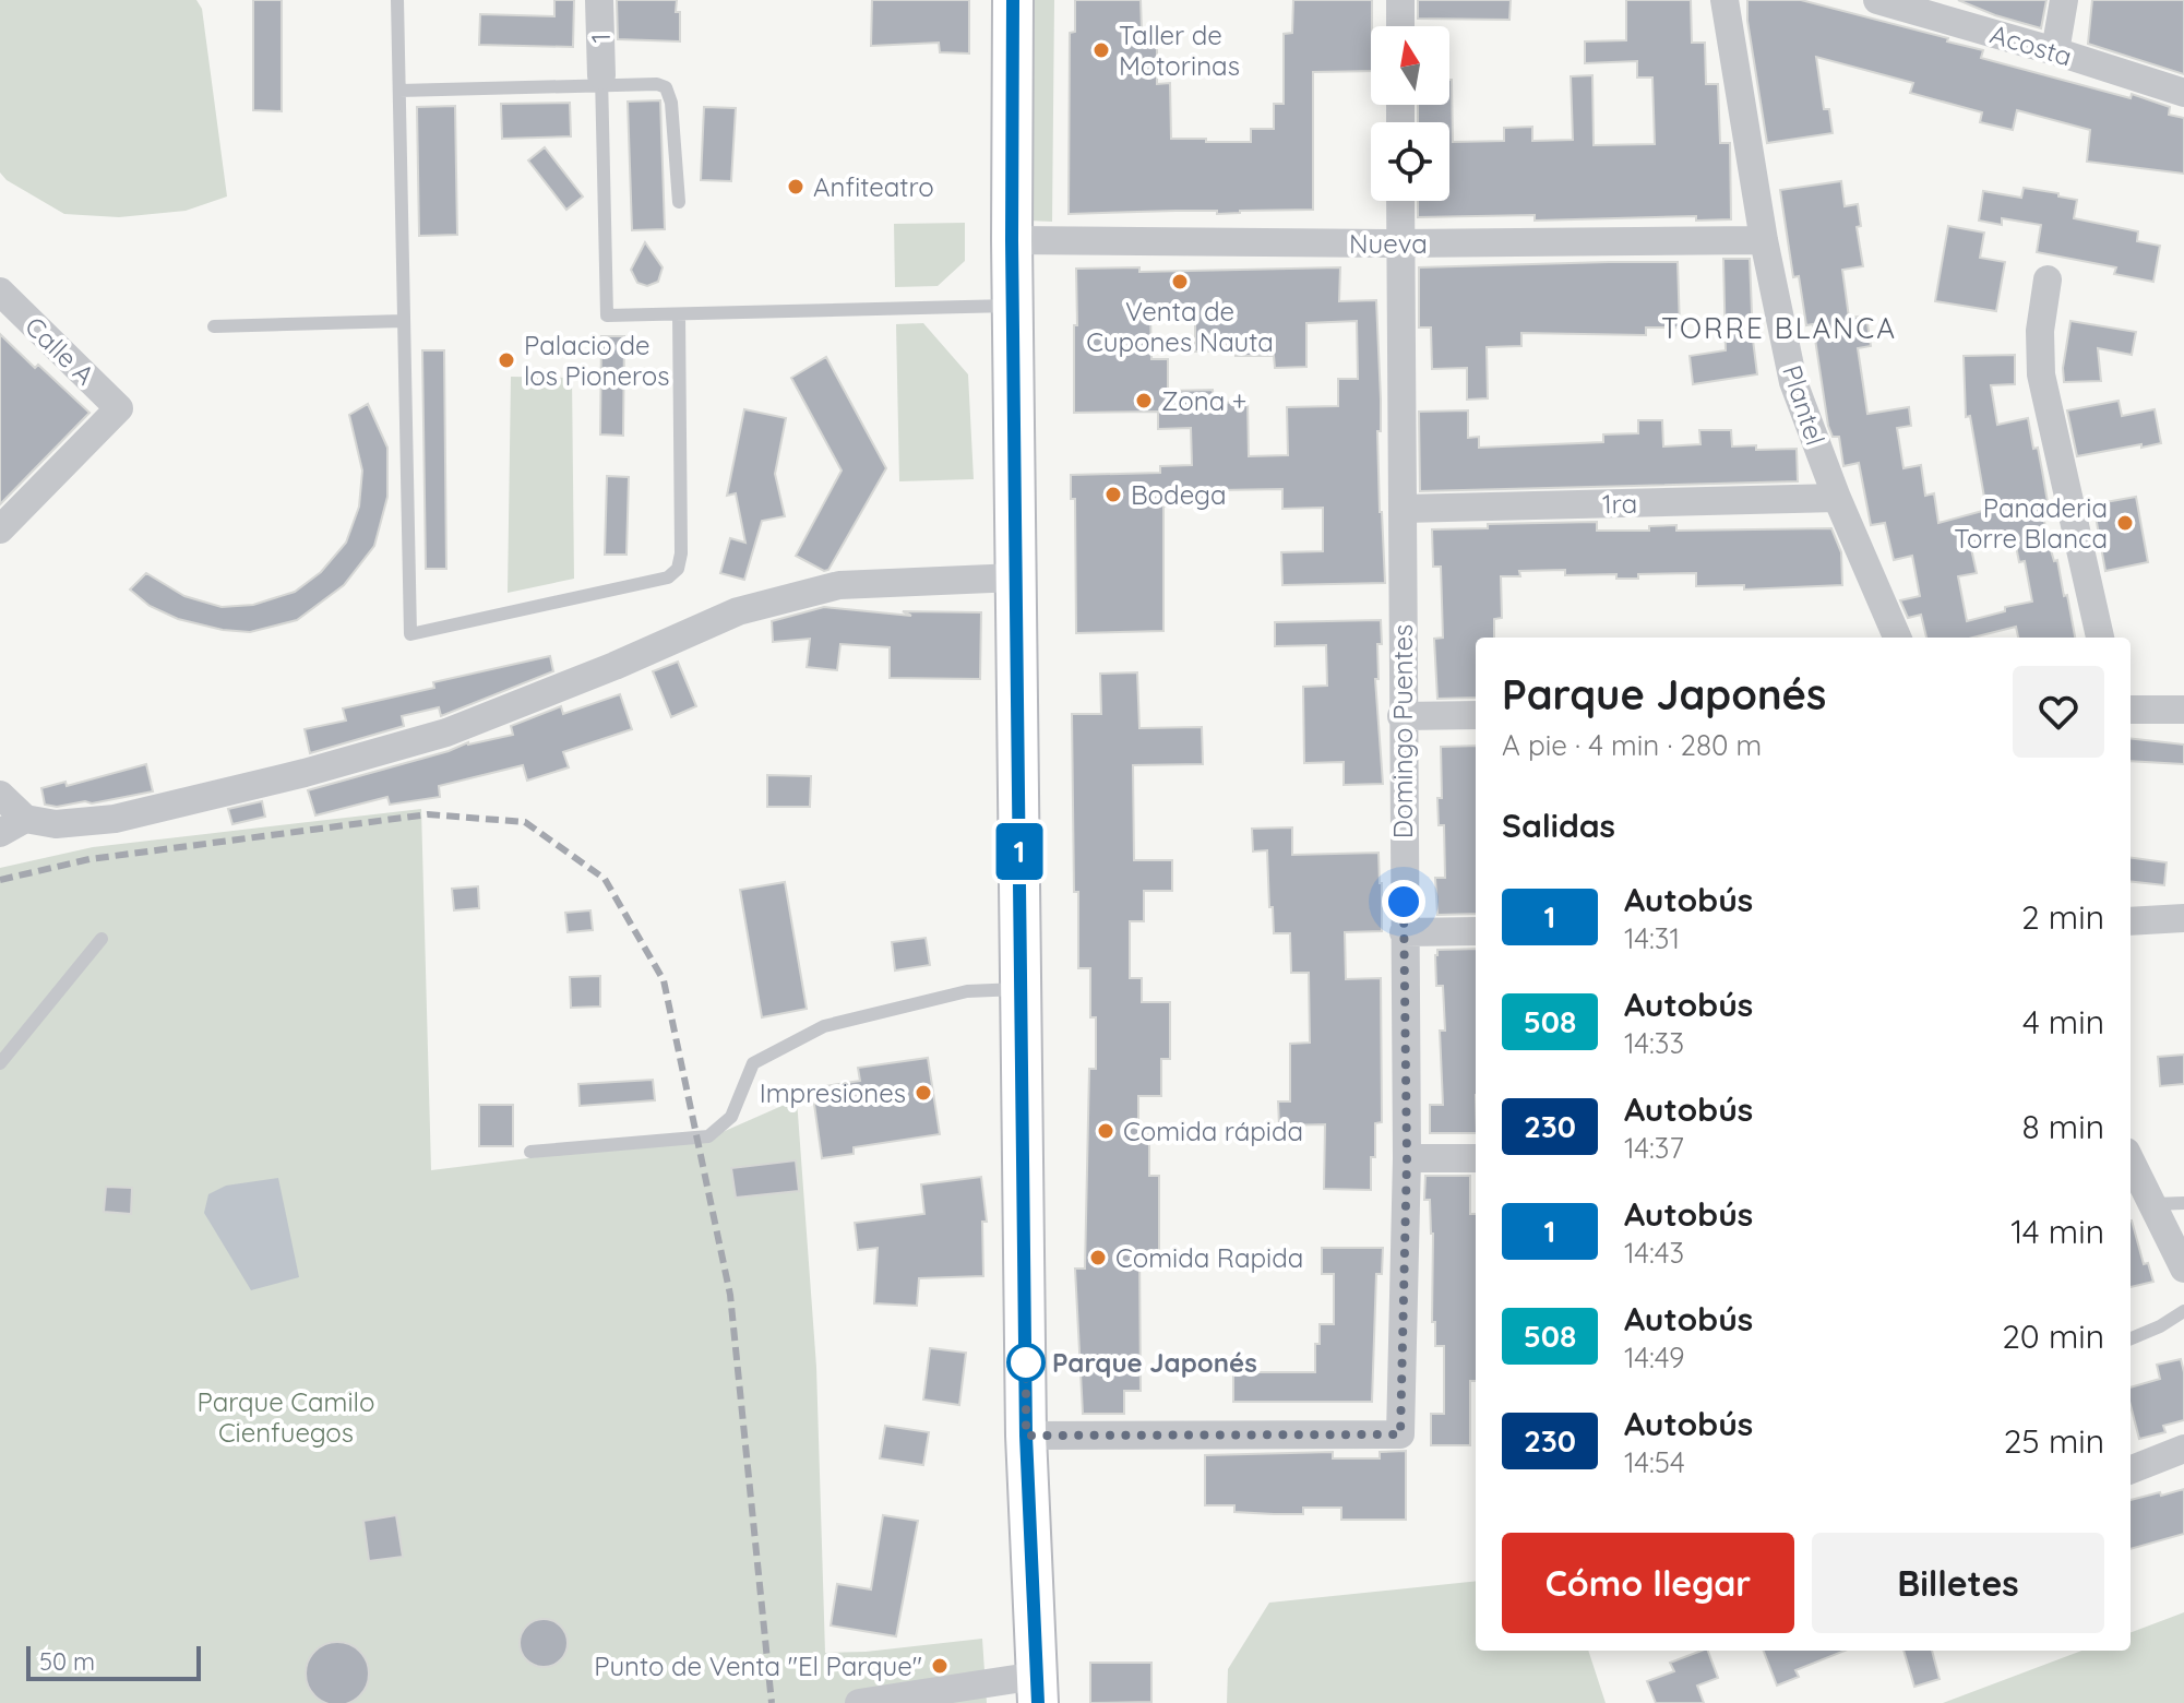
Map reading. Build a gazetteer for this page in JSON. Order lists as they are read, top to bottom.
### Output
{
  "streets": {
    "street": [
      "1",
      "Acosta",
      "Nueva",
      "Calle A",
      "Plantel",
      "1ra",
      "Domingo Puentes"
    ]
  },
  "crossings": [
    ["Nueva", "Plantel"],
    ["Nueva", "Domingo Puentes"],
    ["Plantel", "1ra"],
    ["1ra", "Domingo Puentes"]
  ],
  "districts": ["TORRE BLANCA"],
  "parks": ["Parque Camilo Cienfuegos"],
  "places": [
    "Taller de Motorinas",
    "Anfiteatro",
    "Venta de Cupones Nauta",
    "Palacio de los Pioneros",
    "Zona +",
    "Bodega",
    "Panaderia Torre Blanca",
    "Impresiones",
    "Comida rápida",
    "Comida Rapida",
    "Parque Japonés",
    "Punto de Venta \"El Parque\""
  ],
  "lines": ["bus line 1"],
  "scale_bar": "50 m",
  "north": "top",
  "page": {
    "on_map": "1",
    "heading": [
      ["Parque Japonés", "A pie · 4 min · 280 m"],
      "Salidas"
    ],
    "list": [
      {
        "mark": "1",
        "name": "Autobús",
        "note": "14:31",
        "value": "2 min"
      },
      {
        "mark": "508",
        "name": "Autobús",
        "note": "14:33",
        "value": "4 min"
      },
      {
        "mark": "230",
        "name": "Autobús",
        "note": "14:37",
        "value": "8 min"
      },
      {
        "mark": "1",
        "name": "Autobús",
        "note": "14:43",
        "value": "14 min"
      },
      {
        "mark": "508",
        "name": "Autobús",
        "note": "14:49",
        "value": "20 min"
      },
      {
        "mark": "230",
        "name": "Autobús",
        "note": "14:54",
        "value": "25 min"
      }
    ],
    "buttons": ["Cómo llegar", "Billetes"],
    "scale": "50 m"
  }
}
